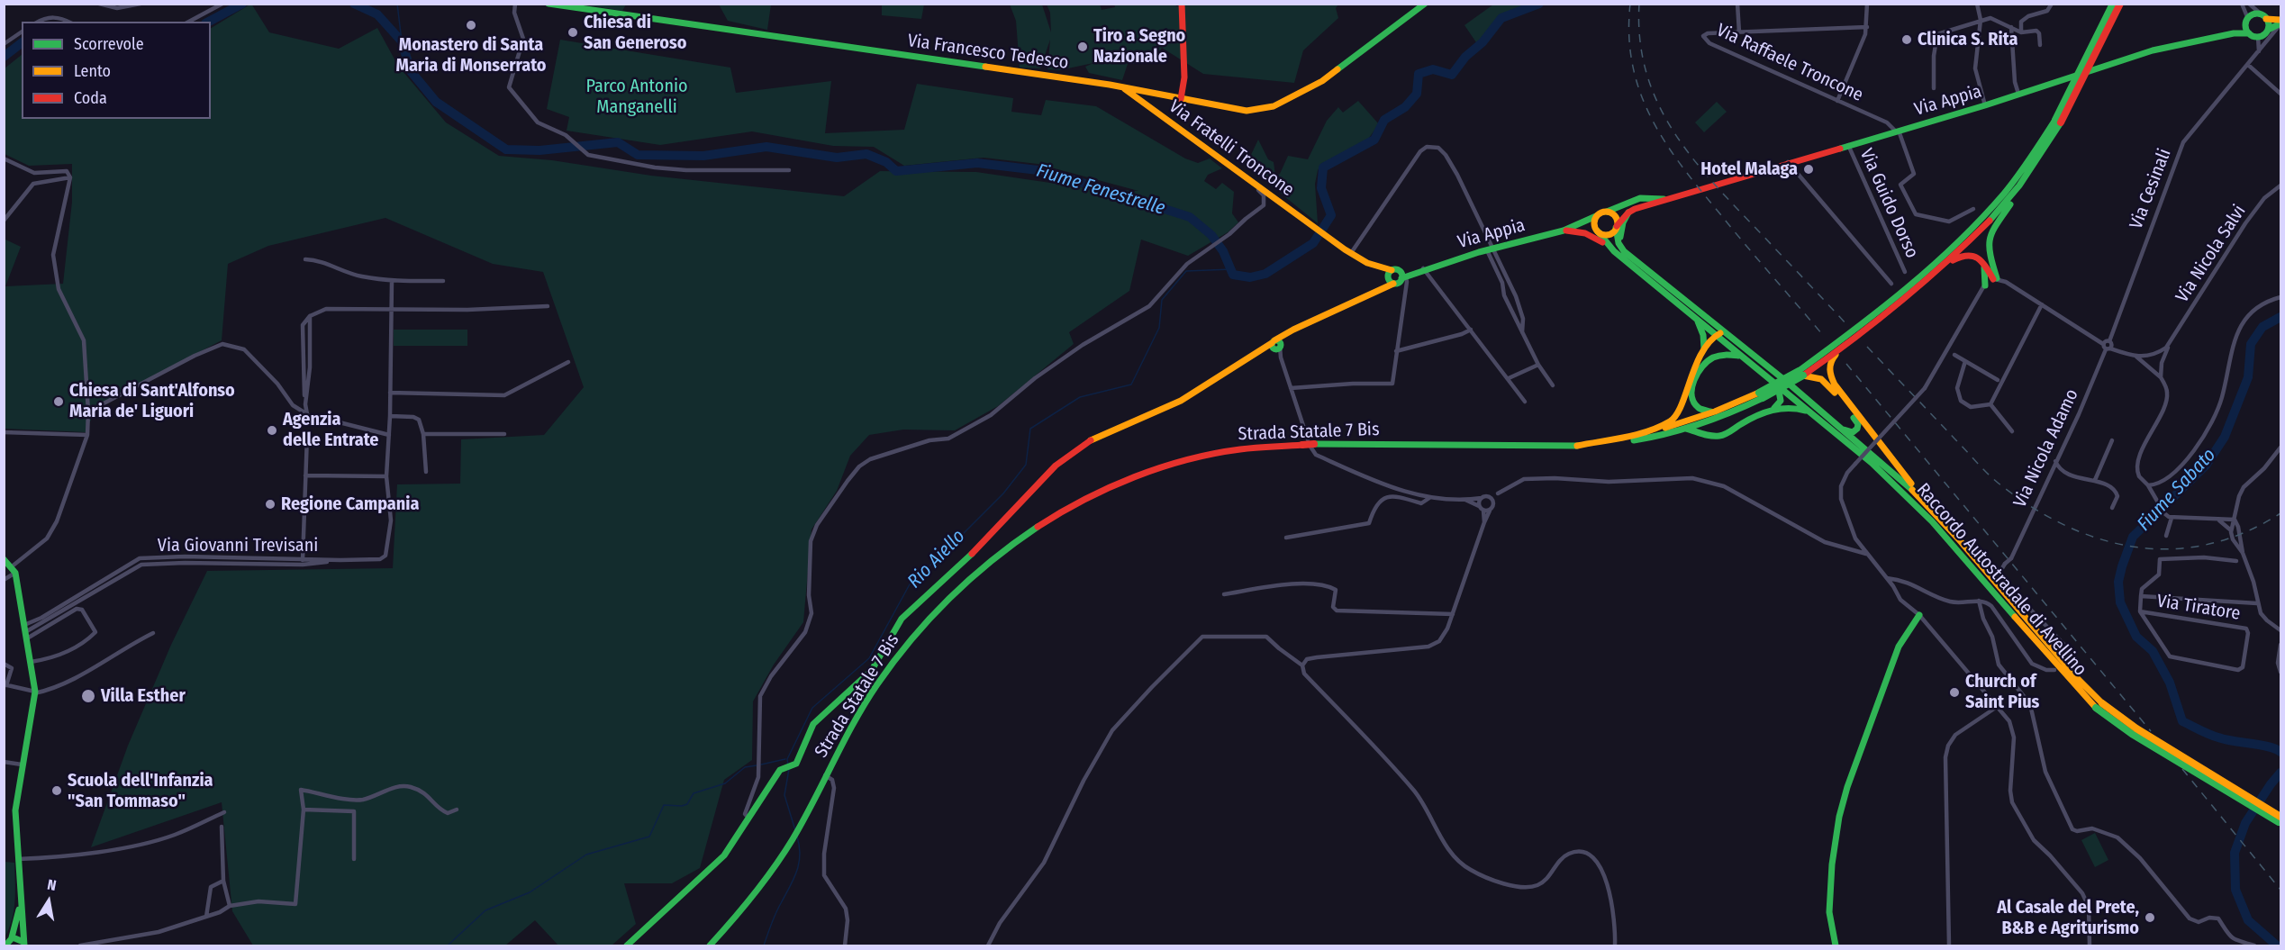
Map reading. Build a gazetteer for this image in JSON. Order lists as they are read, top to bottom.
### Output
{
  "streets": {
    "main road": [
      "Via Francesco Tedesco",
      "Via Appia",
      "Via Fratelli Troncone",
      "Strada Statale 7 Bis",
      "Raccordo Autostradale di Avellino"
    ],
    "street": [
      "Via Raffaele Troncone",
      "Via Cesinali",
      "Via Guido Dorso",
      "Via Nicola Salvi",
      "Via Nicola Adamo",
      "Via Giovanni Trevisani",
      "Via Tiratore"
    ]
  },
  "crossings": [
    ["Via Francesco Tedesco", "Via Fratelli Troncone"],
    ["Via Raffaele Troncone", "Via Appia"],
    ["Via Appia", "Via Cesinali"],
    ["Via Appia", "Via Guido Dorso"]
  ],
  "water": ["Fiume Fenestrelle", "Fiume Sabato", "Rio Aiello"],
  "parks": ["Parco Antonio Manganelli"],
  "places": [
    "Monastero di Santa Maria di Monserrato",
    "Chiesa di San Generoso",
    "Clinica S. Rita",
    "Tiro a Segno Nazionale",
    "Hotel Malaga",
    "Chiesa di Sant'Alfonso Maria de' Liguori",
    "Agenzia delle Entrate",
    "Regione Campania",
    "Church of Saint Pius",
    "Villa Esther",
    "Scuola dell'Infanzia \"San Tommaso\"",
    "Al Casale del Prete, B&B e Agriturismo"
  ],
  "legend": ["Scorrevole", "Lento", "Coda"],
  "north": "top"
}
